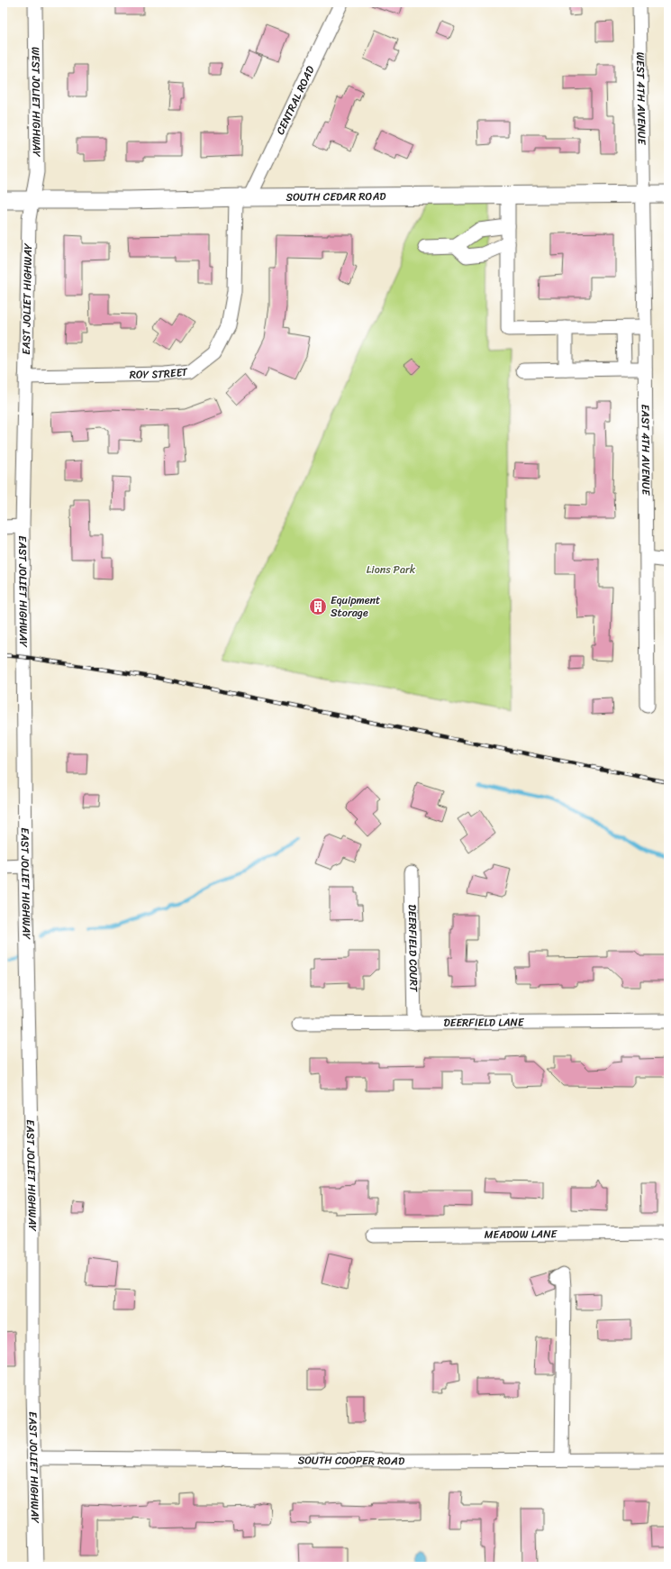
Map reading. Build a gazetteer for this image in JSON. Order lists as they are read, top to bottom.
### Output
{
  "streets": {
    "main road": ["SOUTH CEDAR ROAD"],
    "street": [
      "WEST 4TH AVENUE",
      "CENTRAL ROAD",
      "WEST JOLIET HIGHWAY",
      "EAST JOLIET HIGHWAY",
      "ROY STREET",
      "EAST 4TH AVENUE",
      "DEERFIELD COURT",
      "DEERFIELD LANE",
      "MEADOW LANE",
      "SOUTH COOPER ROAD"
    ]
  },
  "crossings": [
    ["WEST 4TH AVENUE", "SOUTH CEDAR ROAD"],
    ["WEST 4TH AVENUE", "EAST 4TH AVENUE"],
    ["CENTRAL ROAD", "SOUTH CEDAR ROAD"],
    ["CENTRAL ROAD", "ROY STREET"],
    ["WEST JOLIET HIGHWAY", "SOUTH CEDAR ROAD"],
    ["WEST JOLIET HIGHWAY", "EAST JOLIET HIGHWAY"],
    ["SOUTH CEDAR ROAD", "EAST JOLIET HIGHWAY"],
    ["SOUTH CEDAR ROAD", "ROY STREET"],
    ["SOUTH CEDAR ROAD", "EAST 4TH AVENUE"],
    ["EAST JOLIET HIGHWAY", "ROY STREET"],
    ["EAST JOLIET HIGHWAY", "SOUTH COOPER ROAD"],
    ["DEERFIELD COURT", "DEERFIELD LANE"]
  ],
  "parks": ["Lions Park"],
  "places": {
    "building": ["Equipment Storage"]
  }
}
